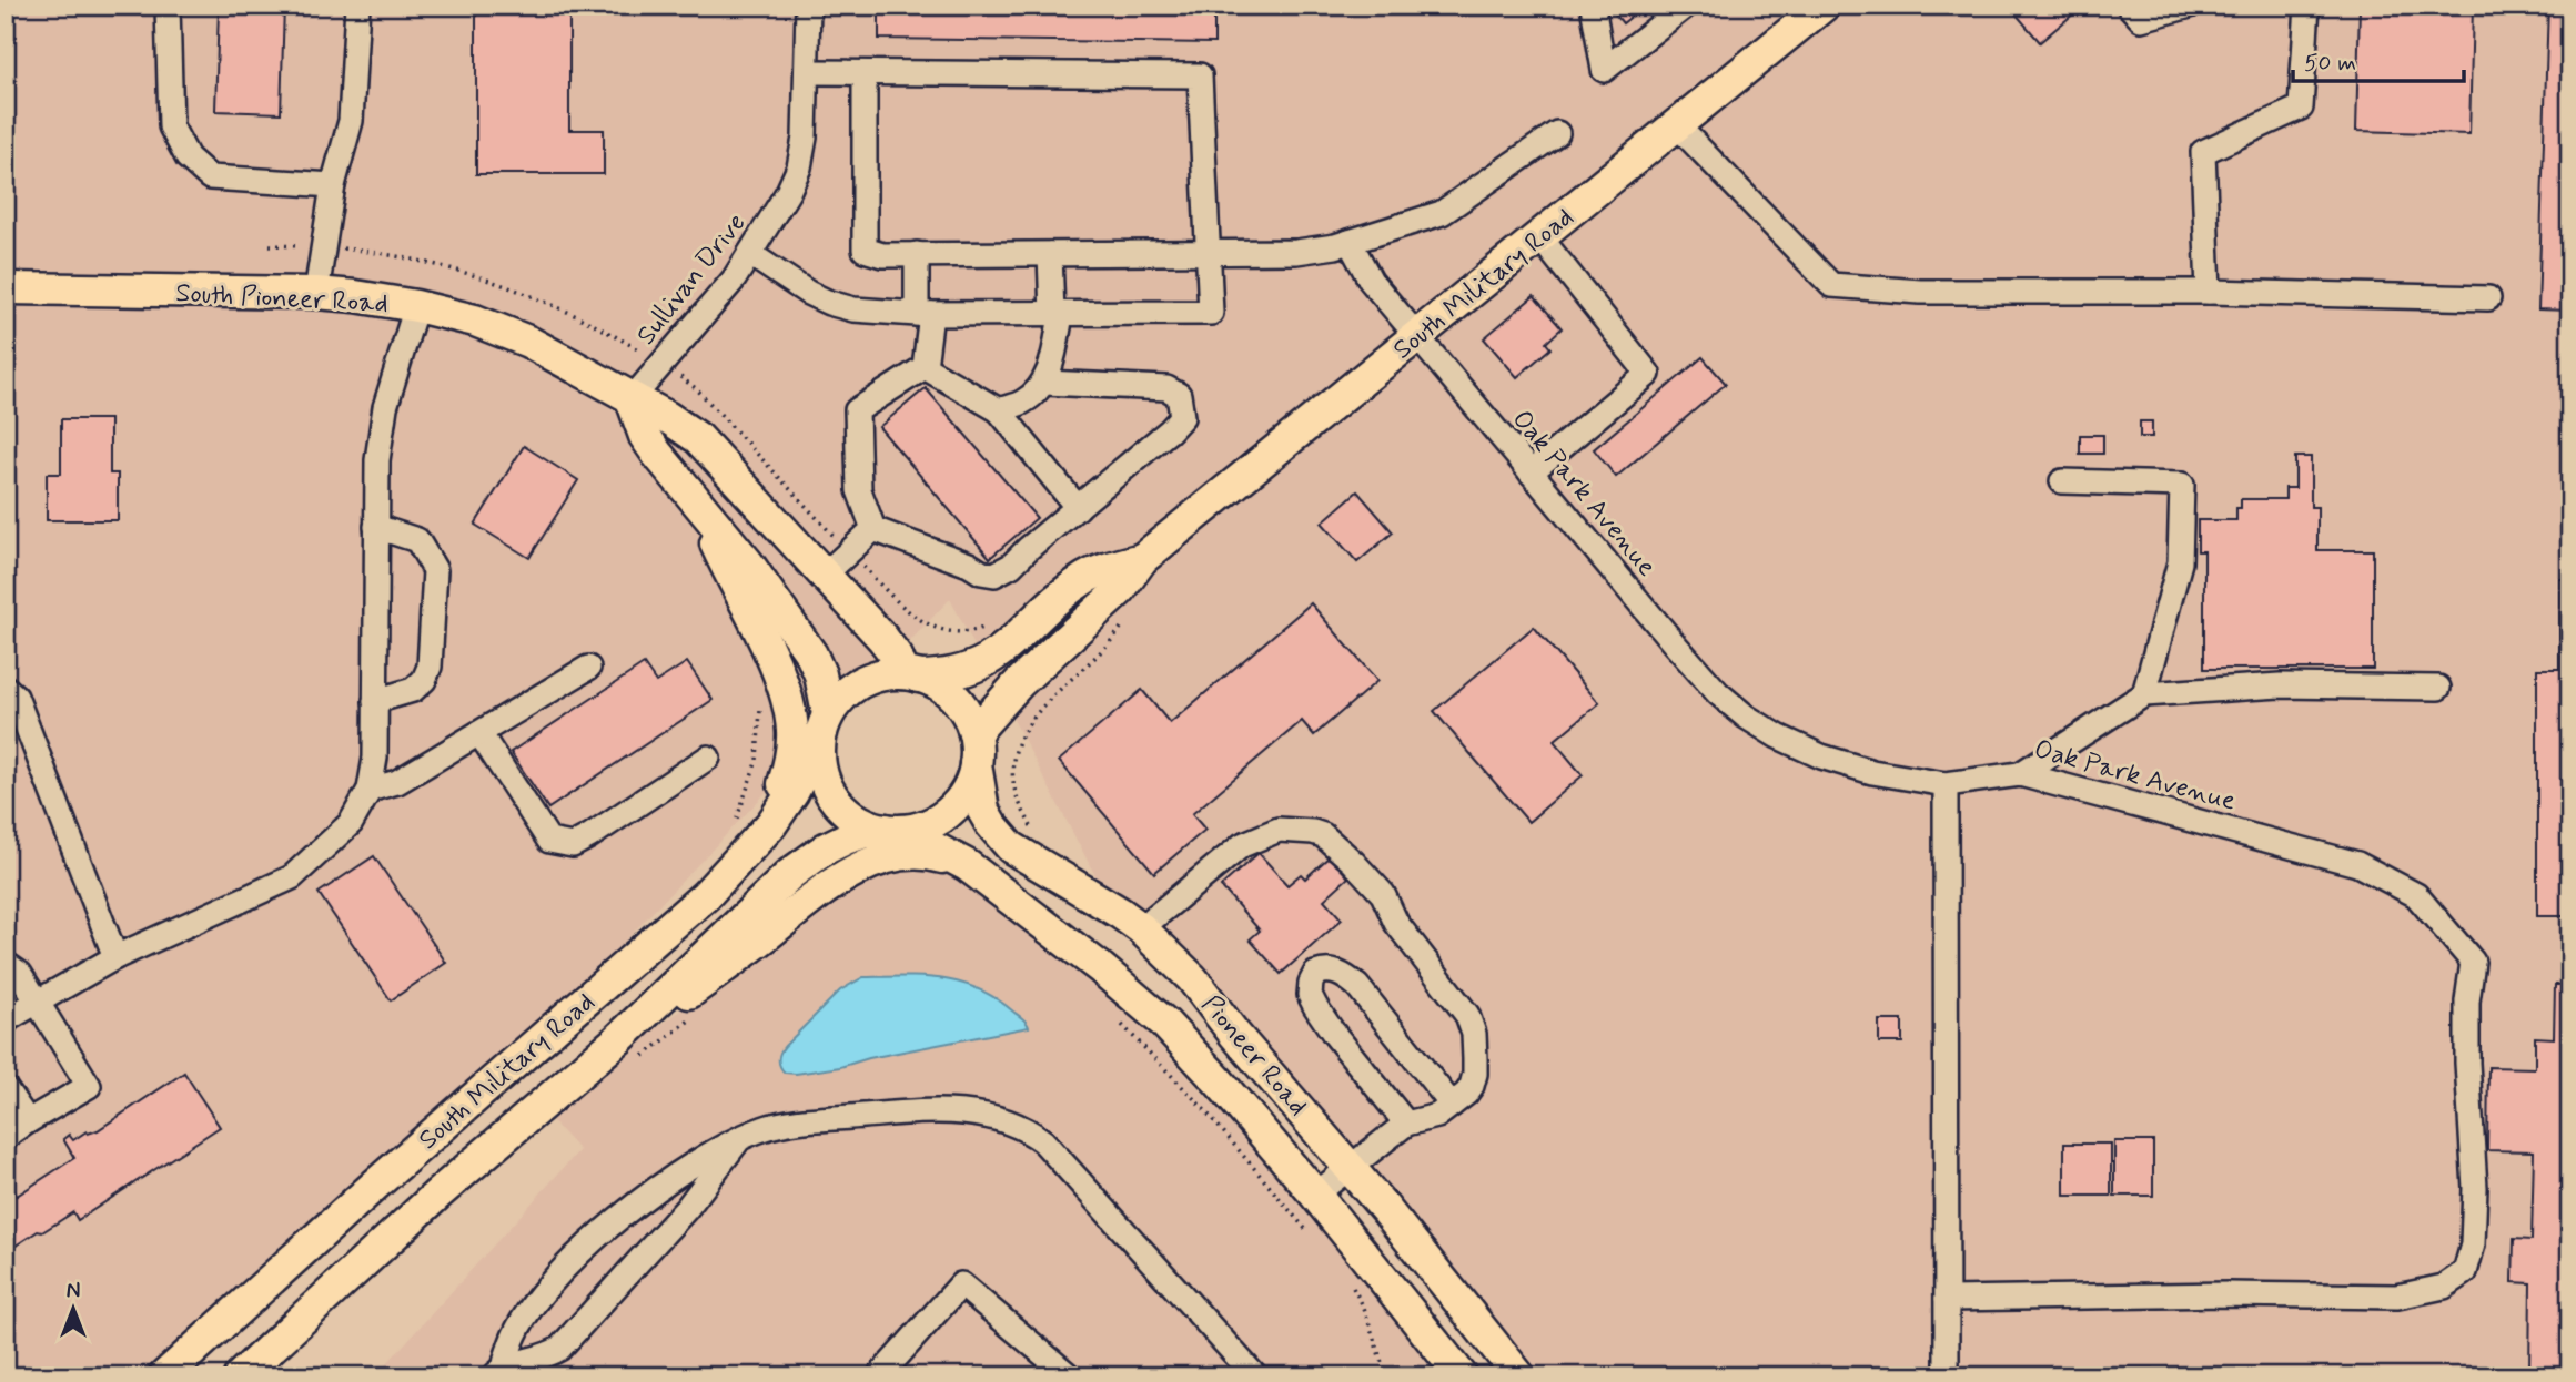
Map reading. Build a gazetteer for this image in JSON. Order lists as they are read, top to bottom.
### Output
{
  "streets": {
    "main road": ["South Military Road", "South Pioneer Road", "Pioneer Road"],
    "street": ["Sullivan Drive", "Oak Park Avenue"]
  },
  "crossings": [
    ["Sullivan Drive", "South Pioneer Road"],
    ["South Military Road", "South Pioneer Road"],
    ["South Military Road", "Oak Park Avenue"],
    ["South Military Road", "Pioneer Road"],
    ["South Pioneer Road", "Pioneer Road"]
  ],
  "scale_bar": "50 m",
  "north": "top"
}
